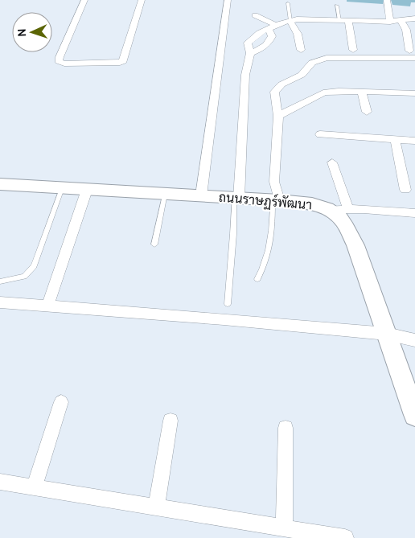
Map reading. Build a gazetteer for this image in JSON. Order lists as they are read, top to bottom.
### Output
{
  "streets": {
    "street": ["ถนนราษฏร์พัฒนา"]
  },
  "north": "left"
}
